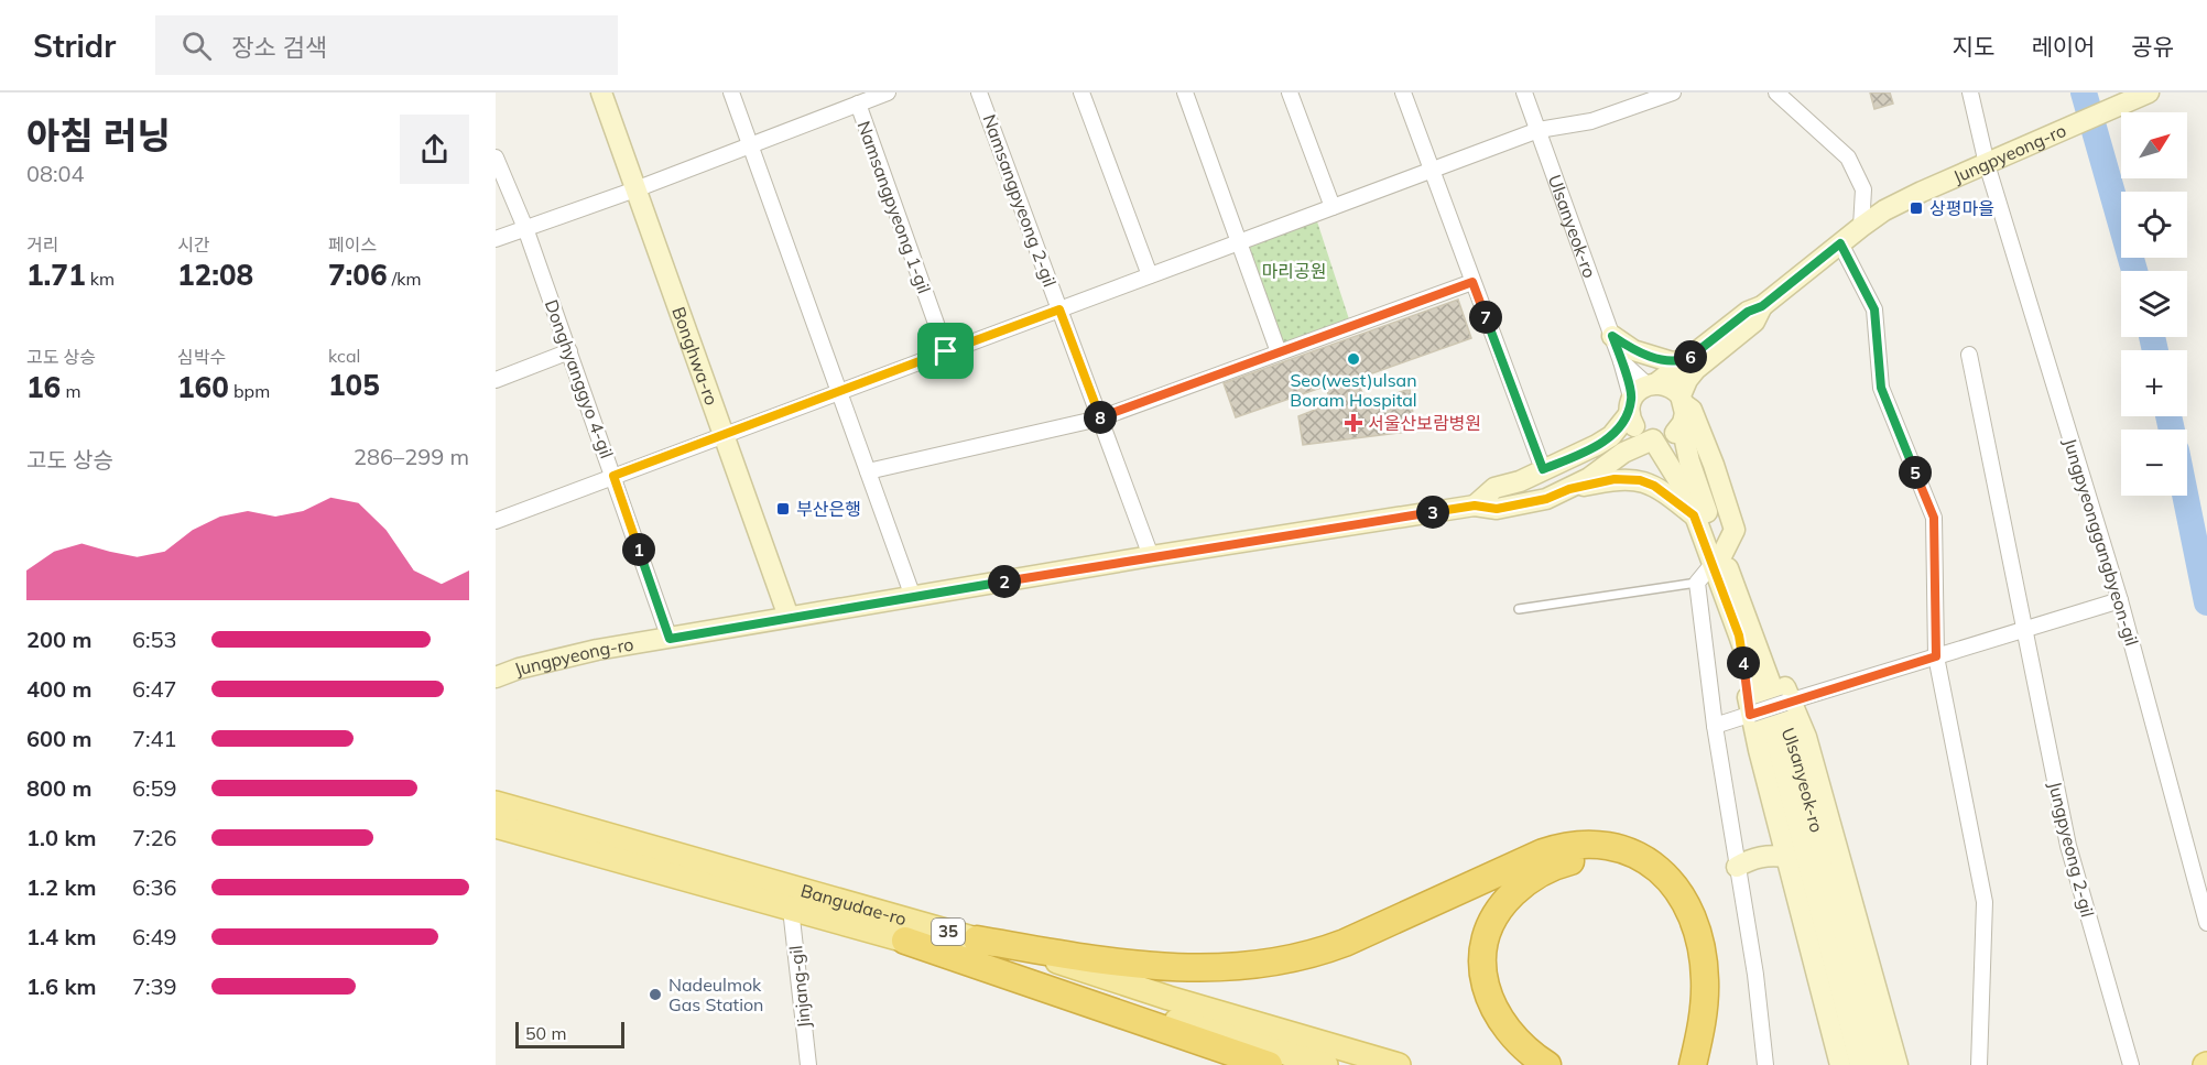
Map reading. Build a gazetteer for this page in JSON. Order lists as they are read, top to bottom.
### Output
{
  "streets": {
    "main road": [
      "Jungpyeong-ro",
      "Ulsanyeok-ro",
      "Bonghwa-ro",
      "Bangudae-ro",
      "35"
    ],
    "street": [
      "Namsangpyeong 2-gil",
      "Namsangpyeong 1-gil",
      "Donghyanggyo 4-gil",
      "Jungpyeonggangbyeon-gil",
      "Jungpyeong 2-gil",
      "Jinjang-gil"
    ]
  },
  "crossings": [
    ["Jungpyeong-ro", "Namsangpyeong 2-gil"],
    ["Jungpyeong-ro", "Bonghwa-ro"],
    ["Jungpyeong-ro", "Donghyanggyo 4-gil"],
    ["Jungpyeong-ro", "Jungpyeonggangbyeon-gil"],
    ["Namsangpyeong 2-gil", "Namsangpyeong 1-gil"],
    ["Namsangpyeong 2-gil", "Ulsanyeok-ro"],
    ["Namsangpyeong 1-gil", "Bonghwa-ro"],
    ["Namsangpyeong 1-gil", "Donghyanggyo 4-gil"],
    ["Bangudae-ro", "Jinjang-gil"]
  ],
  "parks": ["마리공원"],
  "places": {
    "transit": ["상평마을", "부산은행"],
    "other": ["Seo(west)ulsan Boram Hospital", "Nadeulmok Gas Station"],
    "health": ["서울산보람병원"]
  },
  "scale_bar": "50 m",
  "north": "top right",
  "page": {
    "header": "Stridr",
    "search": "장소 검색",
    "nav": ["지도", "레이어", "공유"],
    "heading": ["아침 러닝", "08:04"],
    "map_buttons": ["+", "−"],
    "stats": [
      ["거리", "1.71 km"],
      ["시간", "12:08"],
      ["페이스", "7:06 /km"],
      ["고도 상승", "16 m"],
      ["심박수", "160 bpm"],
      ["kcal", "105"]
    ],
    "pins": [
      "7",
      "6",
      "8",
      "5",
      "3",
      "1",
      "2",
      "4"
    ],
    "chart": ["고도 상승", "286–299 m"],
    "list": [
      {
        "name": "200 m",
        "note": "6:53"
      },
      {
        "name": "400 m",
        "note": "6:47"
      },
      {
        "name": "600 m",
        "note": "7:41"
      },
      {
        "name": "800 m",
        "note": "6:59"
      },
      {
        "name": "1.0 km",
        "note": "7:26"
      },
      {
        "name": "1.2 km",
        "note": "6:36"
      },
      {
        "name": "1.4 km",
        "note": "6:49"
      },
      {
        "name": "1.6 km",
        "note": "7:39"
      }
    ],
    "scale": "50 m"
  }
}
